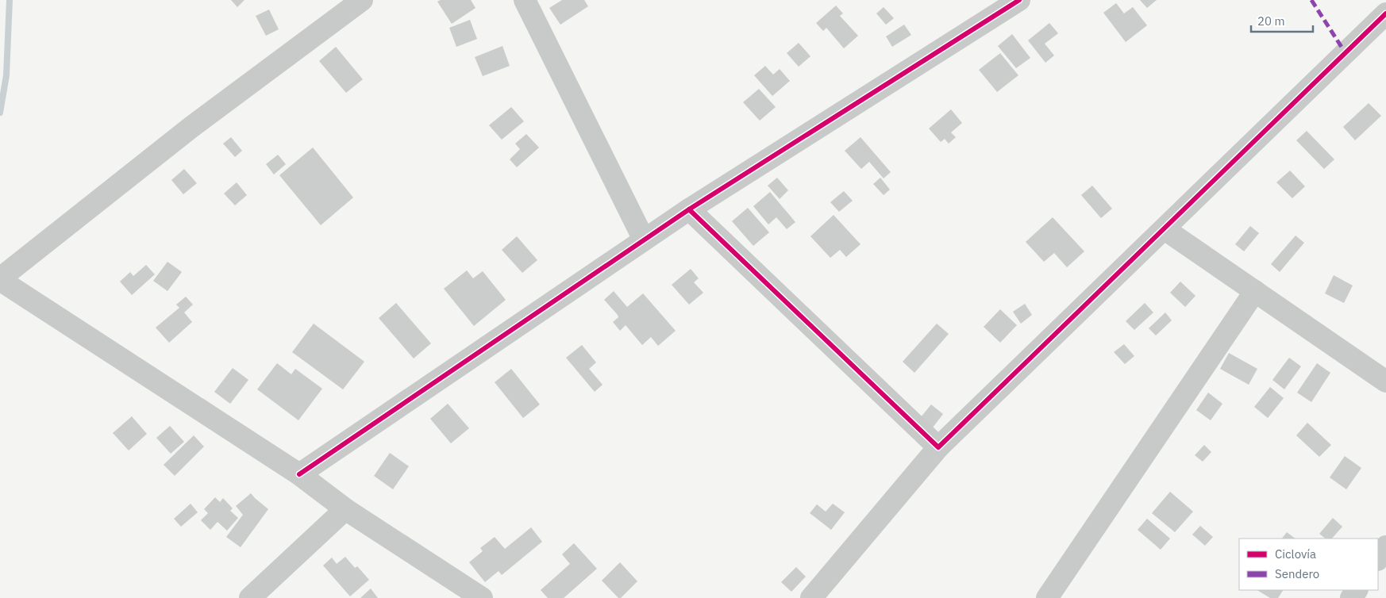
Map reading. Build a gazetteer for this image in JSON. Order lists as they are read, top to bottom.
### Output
{
  "legend": ["Ciclovía", "Sendero"],
  "scale_bar": "20 m"
}
